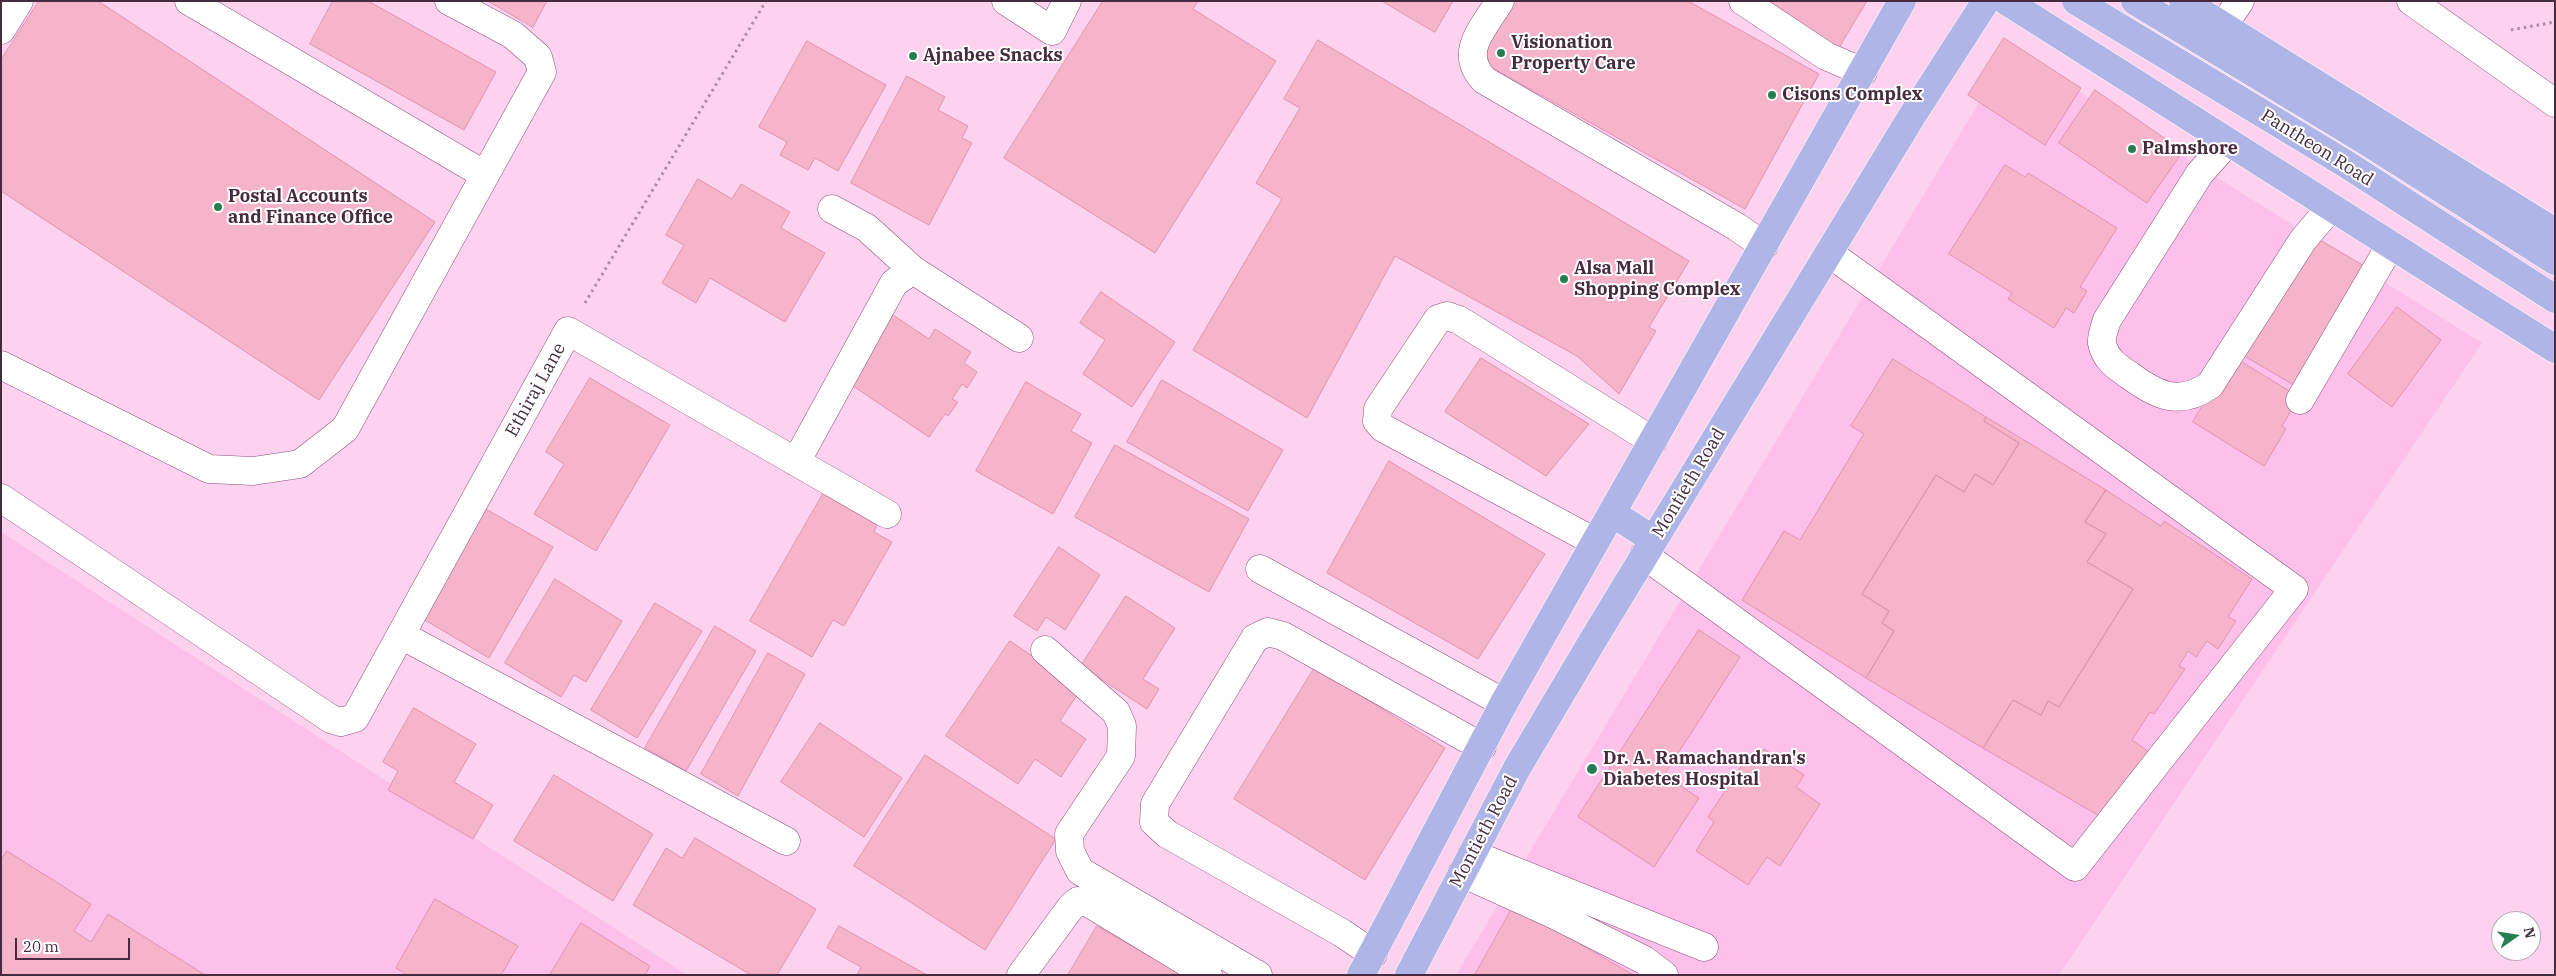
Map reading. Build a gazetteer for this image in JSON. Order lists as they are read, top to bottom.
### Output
{
  "streets": {
    "main road": ["Pantheon Road", "Montieth Road"],
    "street": ["Ethiraj Lane"]
  },
  "places": [
    "Visionation Property Care",
    "Ajnabee Snacks",
    "Cisons Complex",
    "Palmshore",
    "Postal Accounts and Finance Office",
    "Alsa Mall Shopping Complex",
    "Dr. A. Ramachandran's Diabetes Hospital"
  ],
  "scale_bar": "20 m",
  "north": "right"
}
